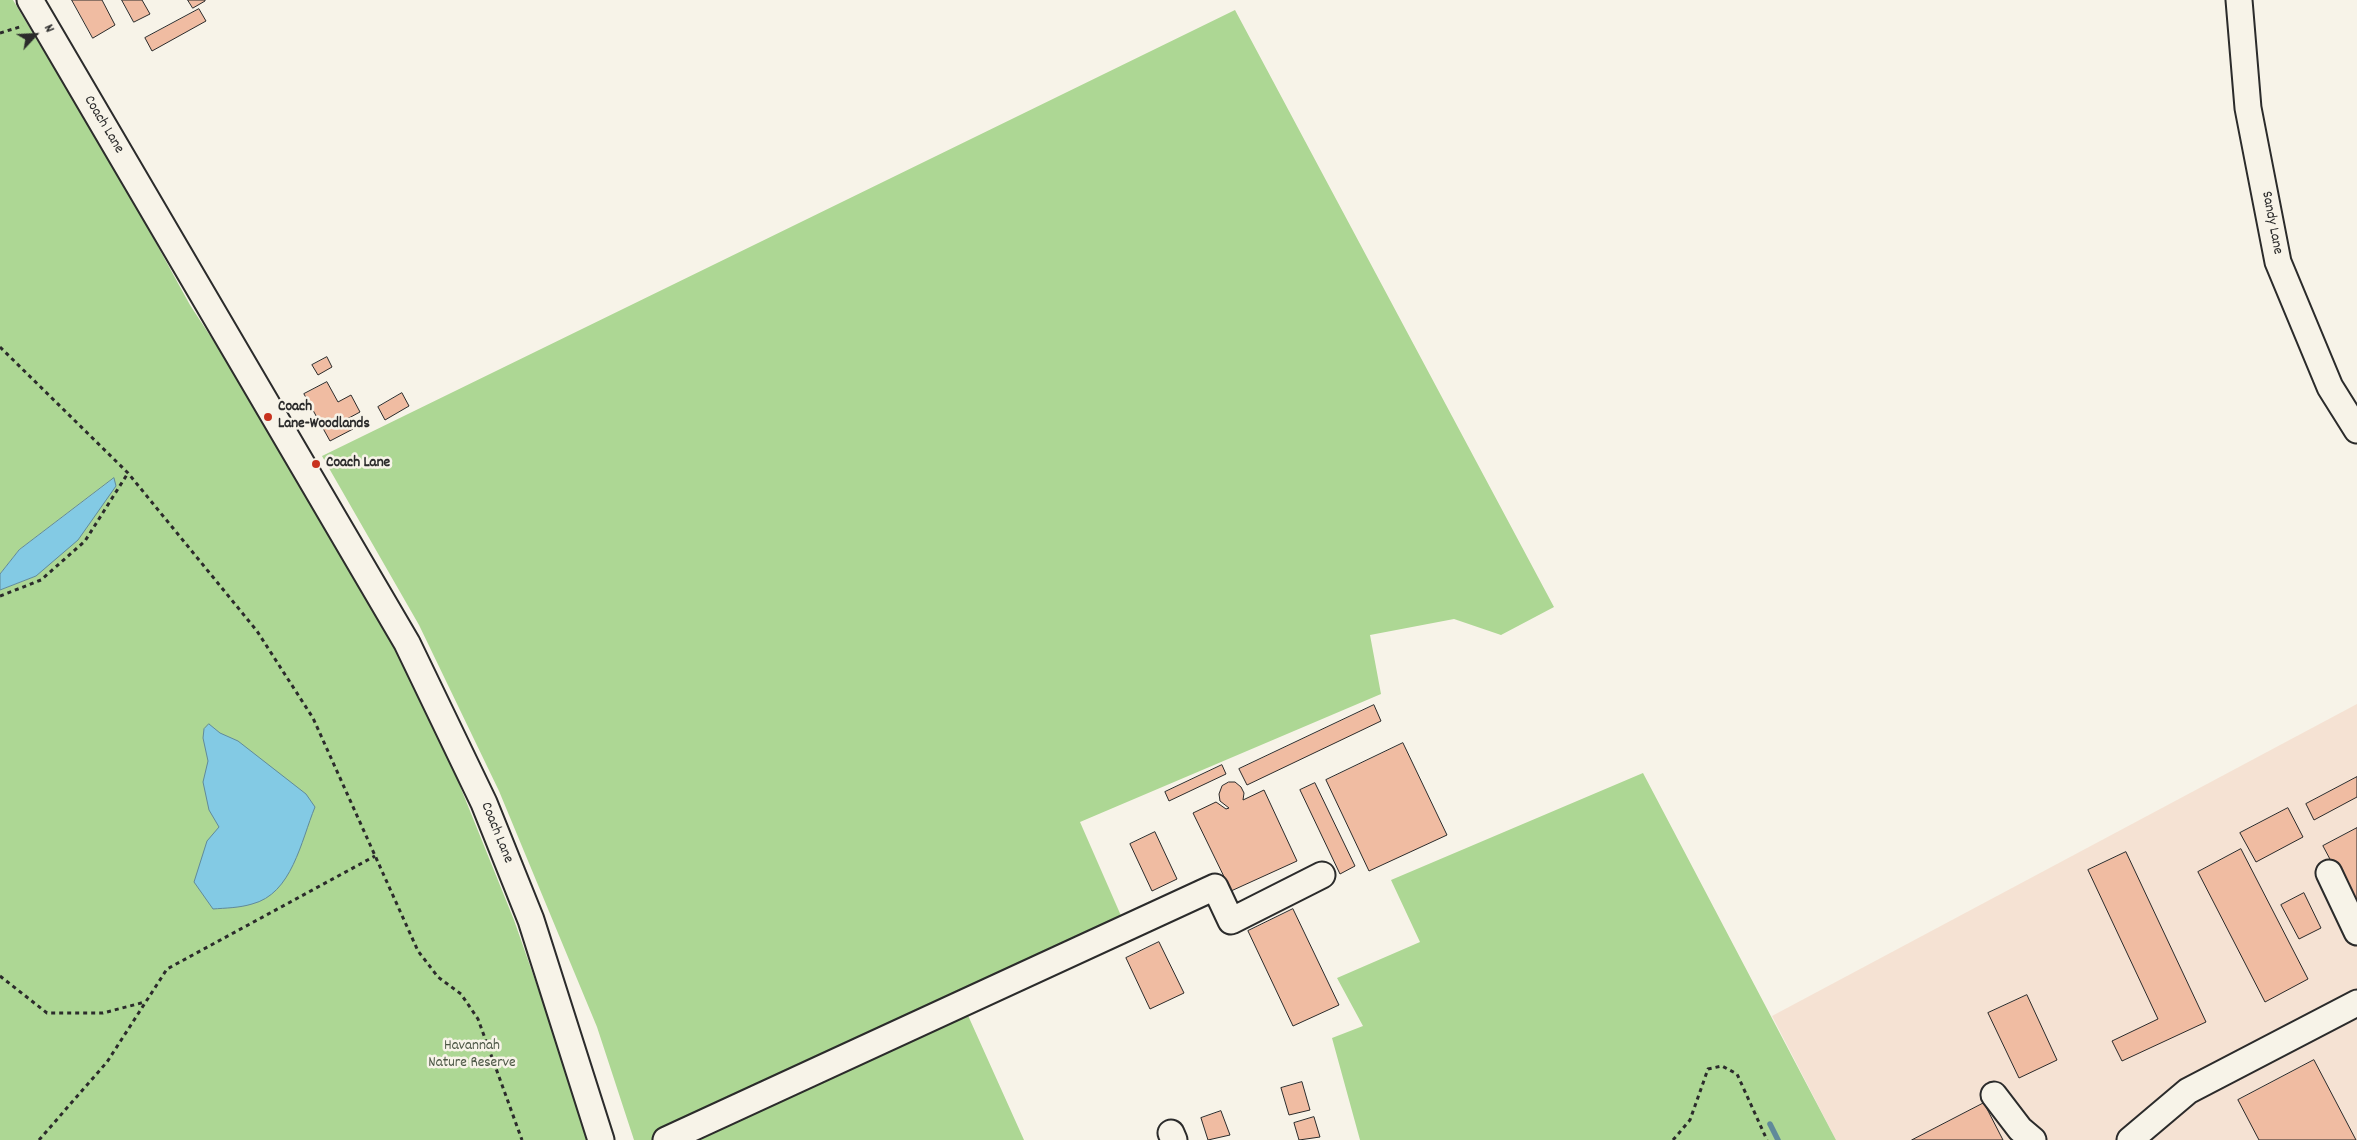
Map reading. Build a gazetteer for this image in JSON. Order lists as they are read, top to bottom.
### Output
{
  "streets": {
    "street": ["Coach Lane", "Sandy Lane"]
  },
  "parks": ["Havannah Nature Reserve"],
  "places": ["Coach Lane-Woodlands", "Coach Lane"],
  "north": "top right"
}
